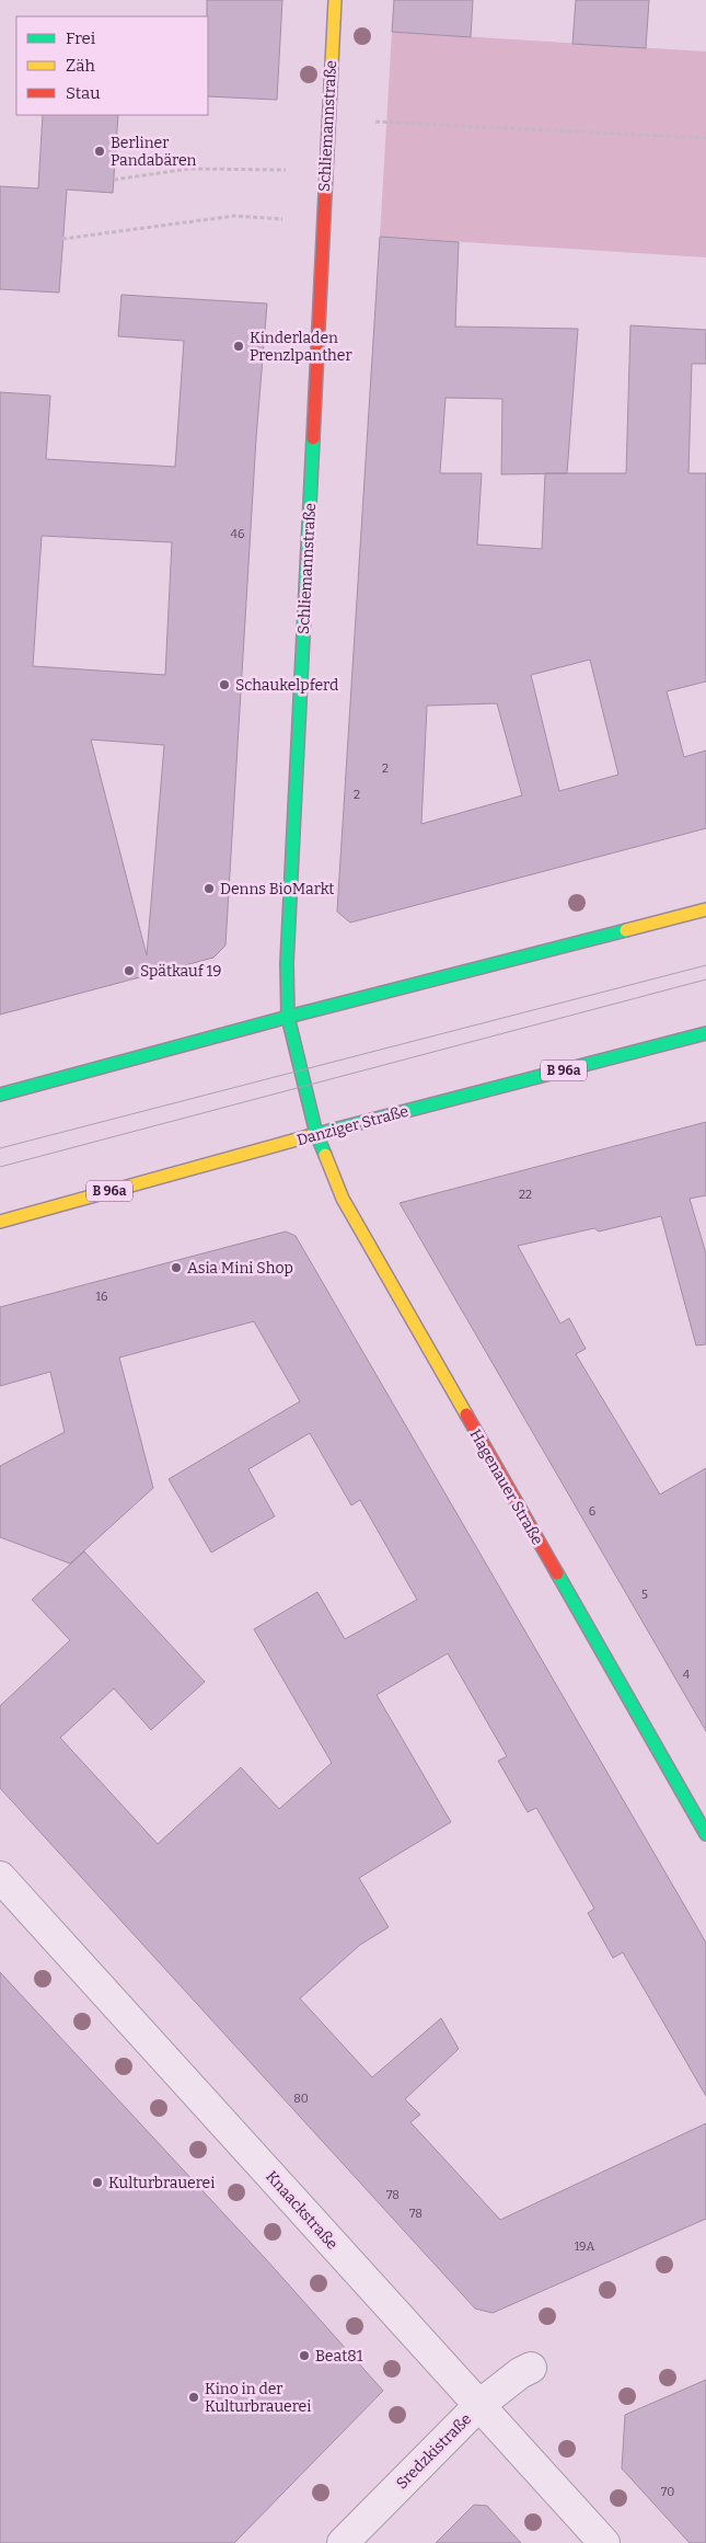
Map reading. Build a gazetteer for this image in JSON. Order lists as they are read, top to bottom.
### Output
{
  "streets": {
    "street": [
      "Schliemannstraße",
      "B 96a",
      "Danziger Straße",
      "Hagenauer Straße",
      "Knaackstraße",
      "Sredzkistraße"
    ]
  },
  "crossings": [
    ["Schliemannstraße", "Danziger Straße"],
    ["Schliemannstraße", "Hagenauer Straße"],
    ["Danziger Straße", "Hagenauer Straße"],
    ["Knaackstraße", "Sredzkistraße"]
  ],
  "places": [
    "Berliner Pandabären",
    "Kinderladen Prenzlpanther",
    "Schaukelpferd",
    "Denns BioMarkt",
    "Spätkauf 19",
    "Asia Mini Shop",
    "Kulturbrauerei",
    "Beat81",
    "Kino in der Kulturbrauerei"
  ],
  "house_numbers": [
    "46",
    "2",
    "2",
    "22",
    "16",
    "6",
    "5",
    "4",
    "80",
    "78",
    "78",
    "19A",
    "70"
  ],
  "legend": ["Frei", "Zäh", "Stau"]
}
